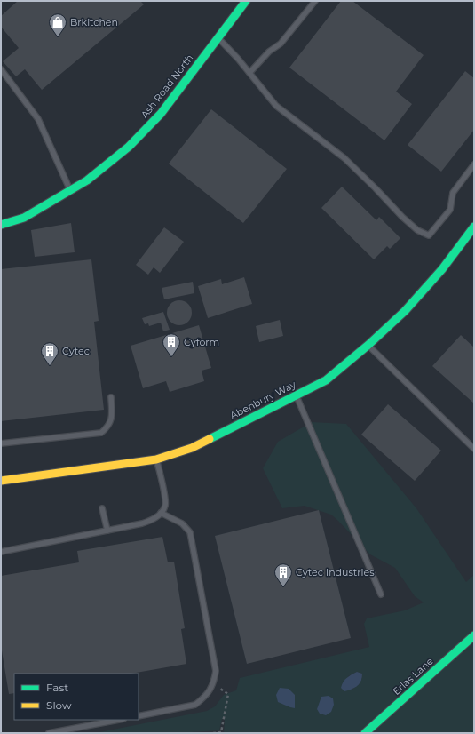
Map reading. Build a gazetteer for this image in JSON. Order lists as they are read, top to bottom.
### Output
{
  "streets": {
    "street": ["Ash Road North", "Abenbury Way", "Erlas Lane"]
  },
  "places": {
    "shop": ["Brkitchen"],
    "building": ["Cyform", "Cytec", "Cytec Industries"]
  },
  "legend": ["Fast", "Slow"]
}
